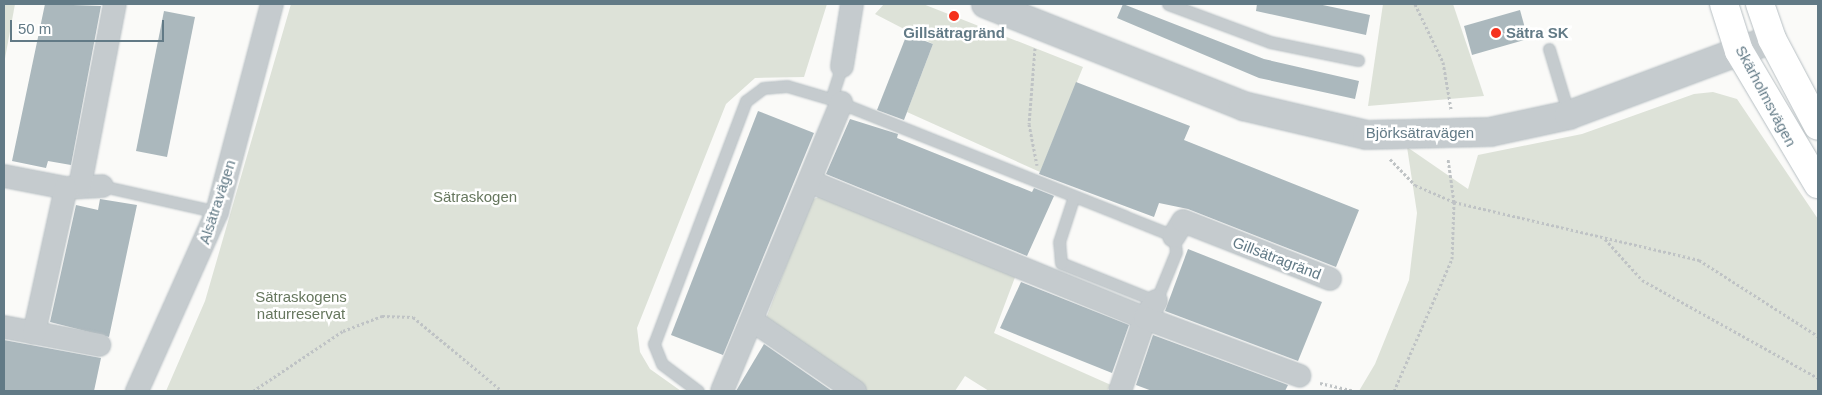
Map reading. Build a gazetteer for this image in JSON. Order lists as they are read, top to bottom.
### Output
{
  "streets": {
    "main road": ["Skärholmsvägen"],
    "street": ["Björksätravägen", "Alsätravägen", "Gillsätragränd"]
  },
  "crossings": [
    ["Skärholmsvägen", "Björksätravägen"]
  ],
  "parks": ["Sätraskogen", "Sätraskogens naturreservat"],
  "places": ["Gillsätragränd", "Sätra SK"],
  "scale_bar": "50 m"
}
